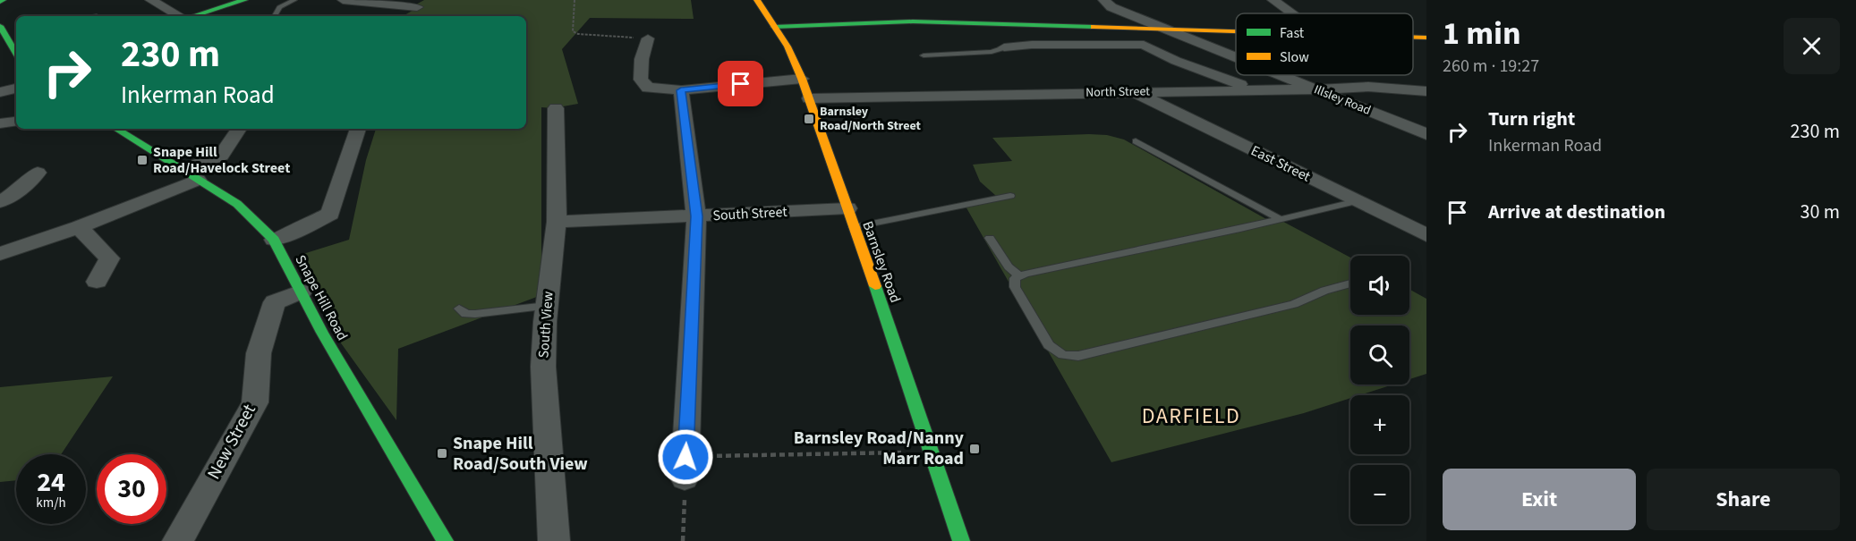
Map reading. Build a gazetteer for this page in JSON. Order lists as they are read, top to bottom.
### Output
{
  "streets": {
    "street": [
      "North Street",
      "Illsley Road",
      "East Street",
      "South Street",
      "Barnsley Road",
      "Snape Hill Road",
      "South View",
      "New Street"
    ]
  },
  "crossings": [
    ["North Street", "Illsley Road"],
    ["North Street", "East Street"],
    ["North Street", "Barnsley Road"],
    ["South Street", "Barnsley Road"],
    ["South Street", "South View"],
    ["Snape Hill Road", "New Street"]
  ],
  "districts": ["DARFIELD"],
  "places": {
    "transit": [
      "Barnsley Road/North Street",
      "Snape Hill Road/Havelock Street",
      "Barnsley Road/Nanny Marr Road",
      "Snape Hill Road/South View"
    ]
  },
  "legend": ["Fast", "Slow"],
  "page": {
    "heading": ["1 min", "260 m · 19:27"],
    "turn": ["230 m", "Inkerman Road"],
    "list": [
      {
        "name": "Turn right",
        "note": "Inkerman Road",
        "value": "230 m"
      },
      {
        "name": "Arrive at destination",
        "value": "30 m"
      }
    ],
    "map_buttons": ["+", "−"],
    "speed": "24 km/h",
    "limit": "30",
    "buttons": ["Exit", "Share"]
  }
}
